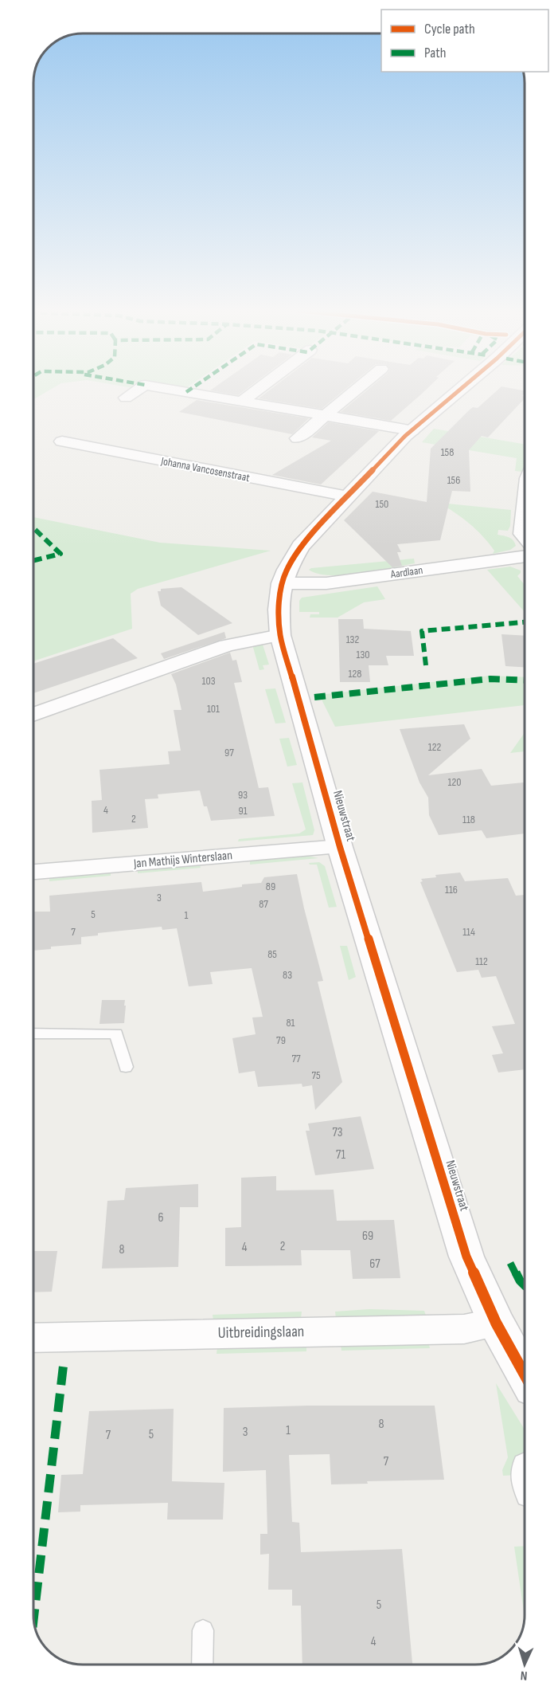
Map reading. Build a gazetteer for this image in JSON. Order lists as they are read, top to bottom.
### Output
{
  "streets": {
    "street": [
      "Johanna Vancosenstraat",
      "Aardlaan",
      "Nieuwstraat",
      "Jan Mathijs Winterslaan",
      "Uitbreidingslaan"
    ]
  },
  "crossings": [
    ["Johanna Vancosenstraat", "Nieuwstraat"],
    ["Aardlaan", "Nieuwstraat"],
    ["Nieuwstraat", "Jan Mathijs Winterslaan"],
    ["Nieuwstraat", "Uitbreidingslaan"]
  ],
  "house_numbers": [
    "158",
    "156",
    "150",
    "132",
    "130",
    "128",
    "103",
    "101",
    "122",
    "97",
    "120",
    "93",
    "4",
    "91",
    "2",
    "118",
    "89",
    "116",
    "3",
    "87",
    "5",
    "1",
    "7",
    "114",
    "85",
    "112",
    "83",
    "81",
    "79",
    "77",
    "75",
    "73",
    "71",
    "6",
    "69",
    "2",
    "4",
    "8",
    "67",
    "8",
    "1",
    "3",
    "5",
    "7",
    "7",
    "5",
    "4"
  ],
  "legend": ["Cycle path", "Path"],
  "north": "bottom"
}
